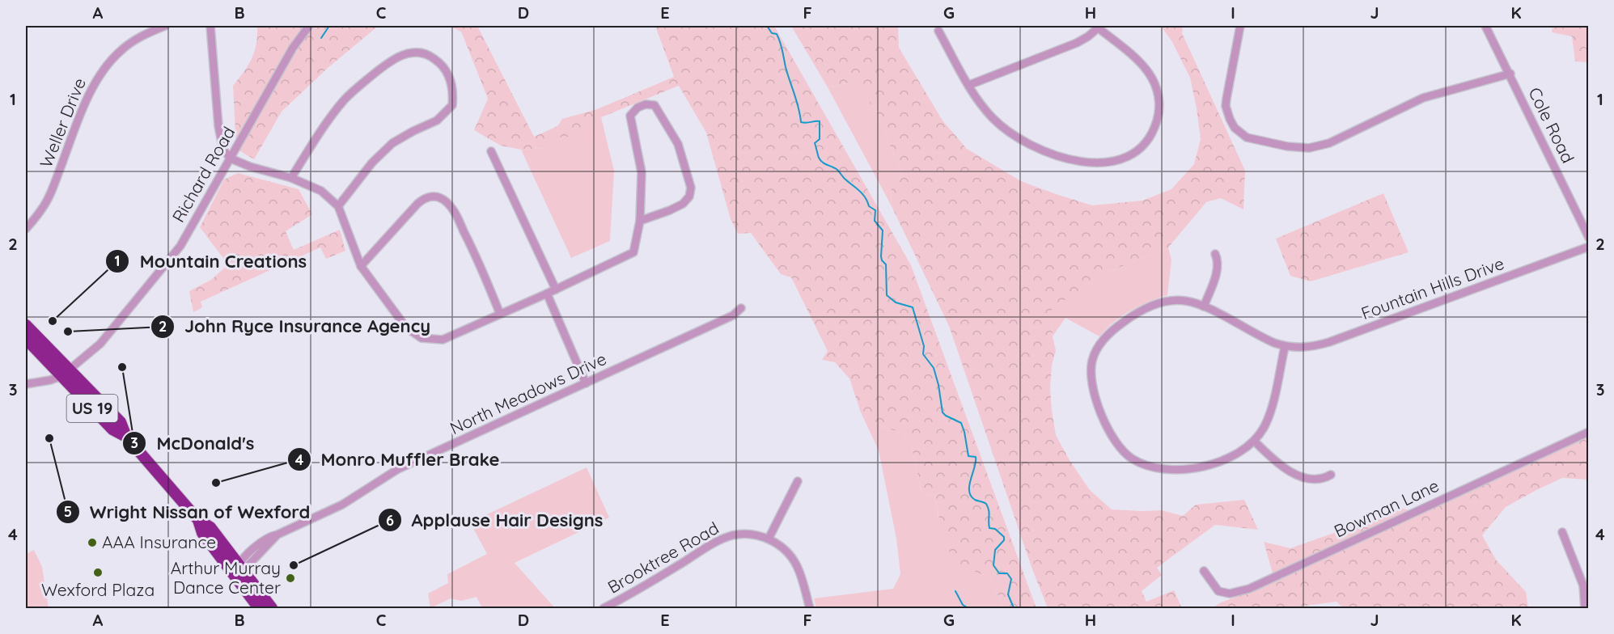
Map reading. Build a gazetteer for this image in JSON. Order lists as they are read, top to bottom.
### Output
{
  "streets": {
    "highway": ["US 19"],
    "street": [
      "Weller Drive",
      "Cole Road",
      "Richard Road",
      "Fountain Hills Drive",
      "North Meadows Drive",
      "Bowman Lane",
      "Brooktree Road"
    ]
  },
  "crossings": [
    ["Richard Road", "US 19"],
    ["North Meadows Drive", "US 19"]
  ],
  "places": [
    "Mountain Creations",
    "John Ryce Insurance Agency",
    "McDonald's",
    "Wright Nissan of Wexford",
    "Monro Muffler Brake",
    "AAA Insurance",
    "Applause Hair Designs",
    "Wexford Plaza",
    "Arthur Murray Dance Center"
  ],
  "grid": {
    "columns": [
      "A",
      "B",
      "C",
      "D",
      "E",
      "F",
      "G",
      "H",
      "I",
      "J",
      "K"
    ],
    "rows": [
      "1",
      "2",
      "3",
      "4"
    ]
  }
}
